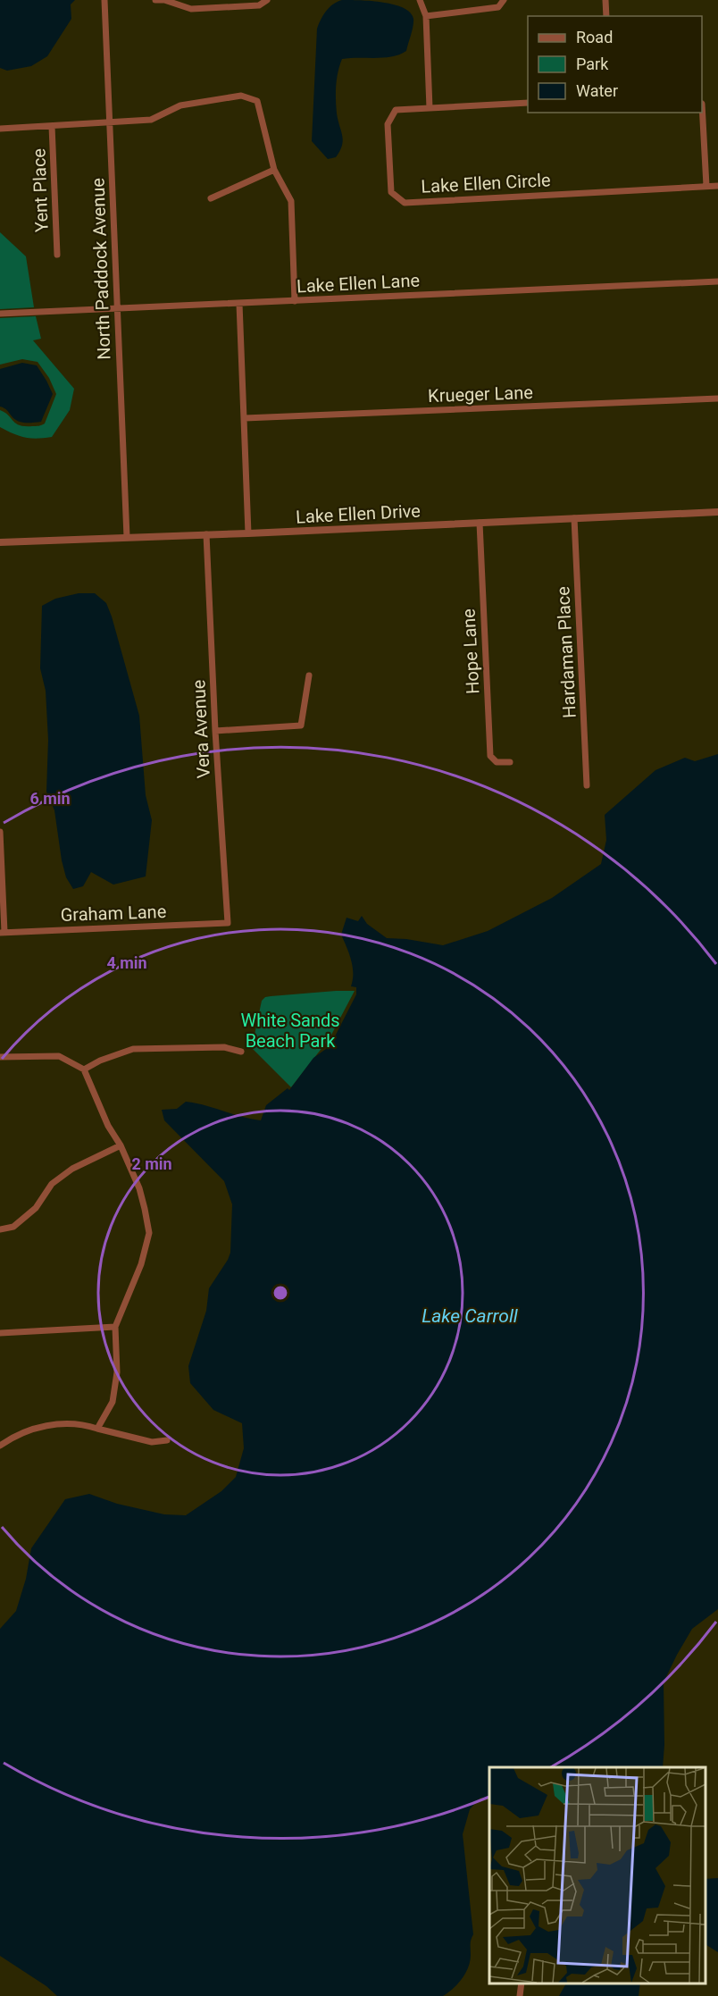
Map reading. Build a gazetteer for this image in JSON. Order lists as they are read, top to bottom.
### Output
{
  "streets": {
    "street": [
      "Lake Ellen Circle",
      "Yent Place",
      "North Paddock Avenue",
      "Lake Ellen Lane",
      "Krueger Lane",
      "Lake Ellen Drive",
      "Hope Lane",
      "Hardaman Place",
      "Vera Avenue",
      "Graham Lane"
    ]
  },
  "crossings": [
    ["North Paddock Avenue", "Lake Ellen Lane"],
    ["North Paddock Avenue", "Lake Ellen Drive"],
    ["Lake Ellen Drive", "Hope Lane"],
    ["Lake Ellen Drive", "Hardaman Place"],
    ["Lake Ellen Drive", "Vera Avenue"],
    ["Vera Avenue", "Graham Lane"]
  ],
  "water": ["Lake Carroll"],
  "parks": ["White Sands Beach Park"],
  "legend": ["Road", "Park", "Water"],
  "rings": ["6 min", "4 min", "2 min"]
}
